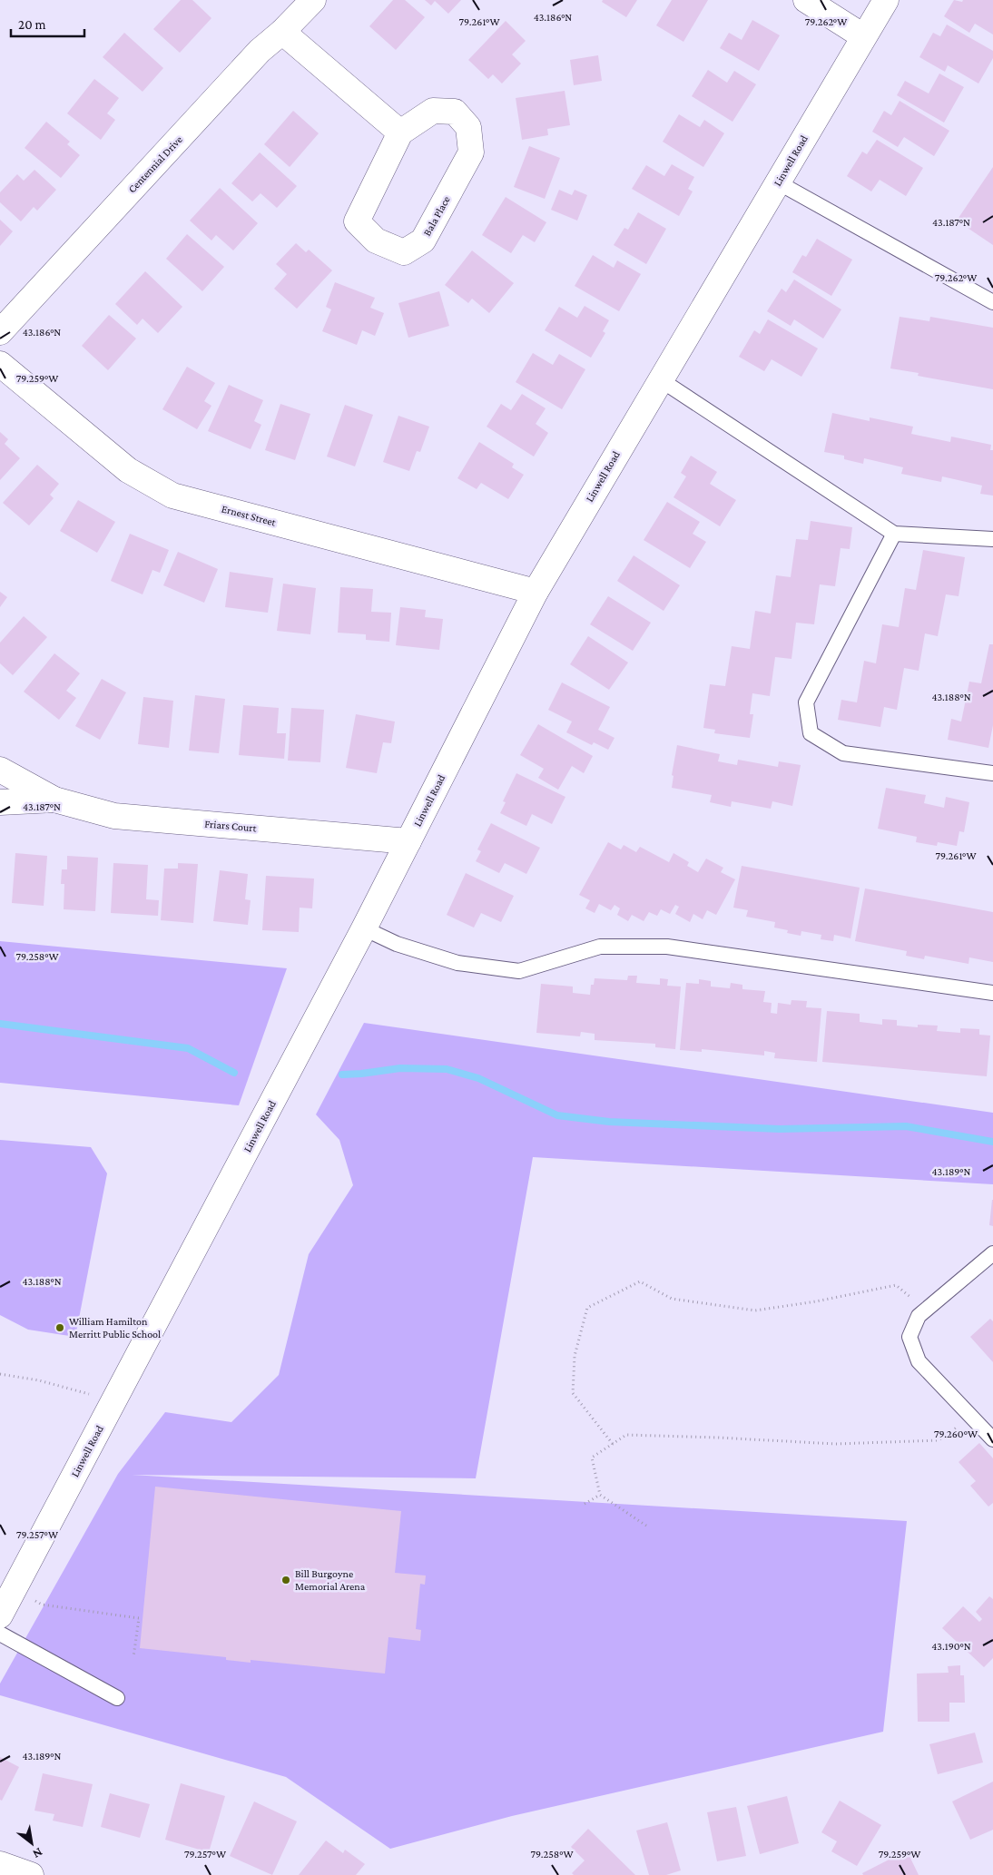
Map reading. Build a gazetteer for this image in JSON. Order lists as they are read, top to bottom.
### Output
{
  "streets": {
    "street": [
      "Linwell Road",
      "Centennial Drive",
      "Bala Place",
      "Ernest Street",
      "Friars Court"
    ]
  },
  "crossings": [
    ["Linwell Road", "Ernest Street"],
    ["Linwell Road", "Friars Court"]
  ],
  "places": ["William Hamilton Merritt Public School", "Bill Burgoyne Memorial Arena"],
  "scale_bar": "20 m",
  "north": "bottom right",
  "coordinates": [
    "43.186°N",
    "79.261°W",
    "79.262°W",
    "43.187°N",
    "79.259°W",
    "43.188°N",
    "79.258°W",
    "43.189°N",
    "79.260°W",
    "79.257°W",
    "43.190°N"
  ]
}
